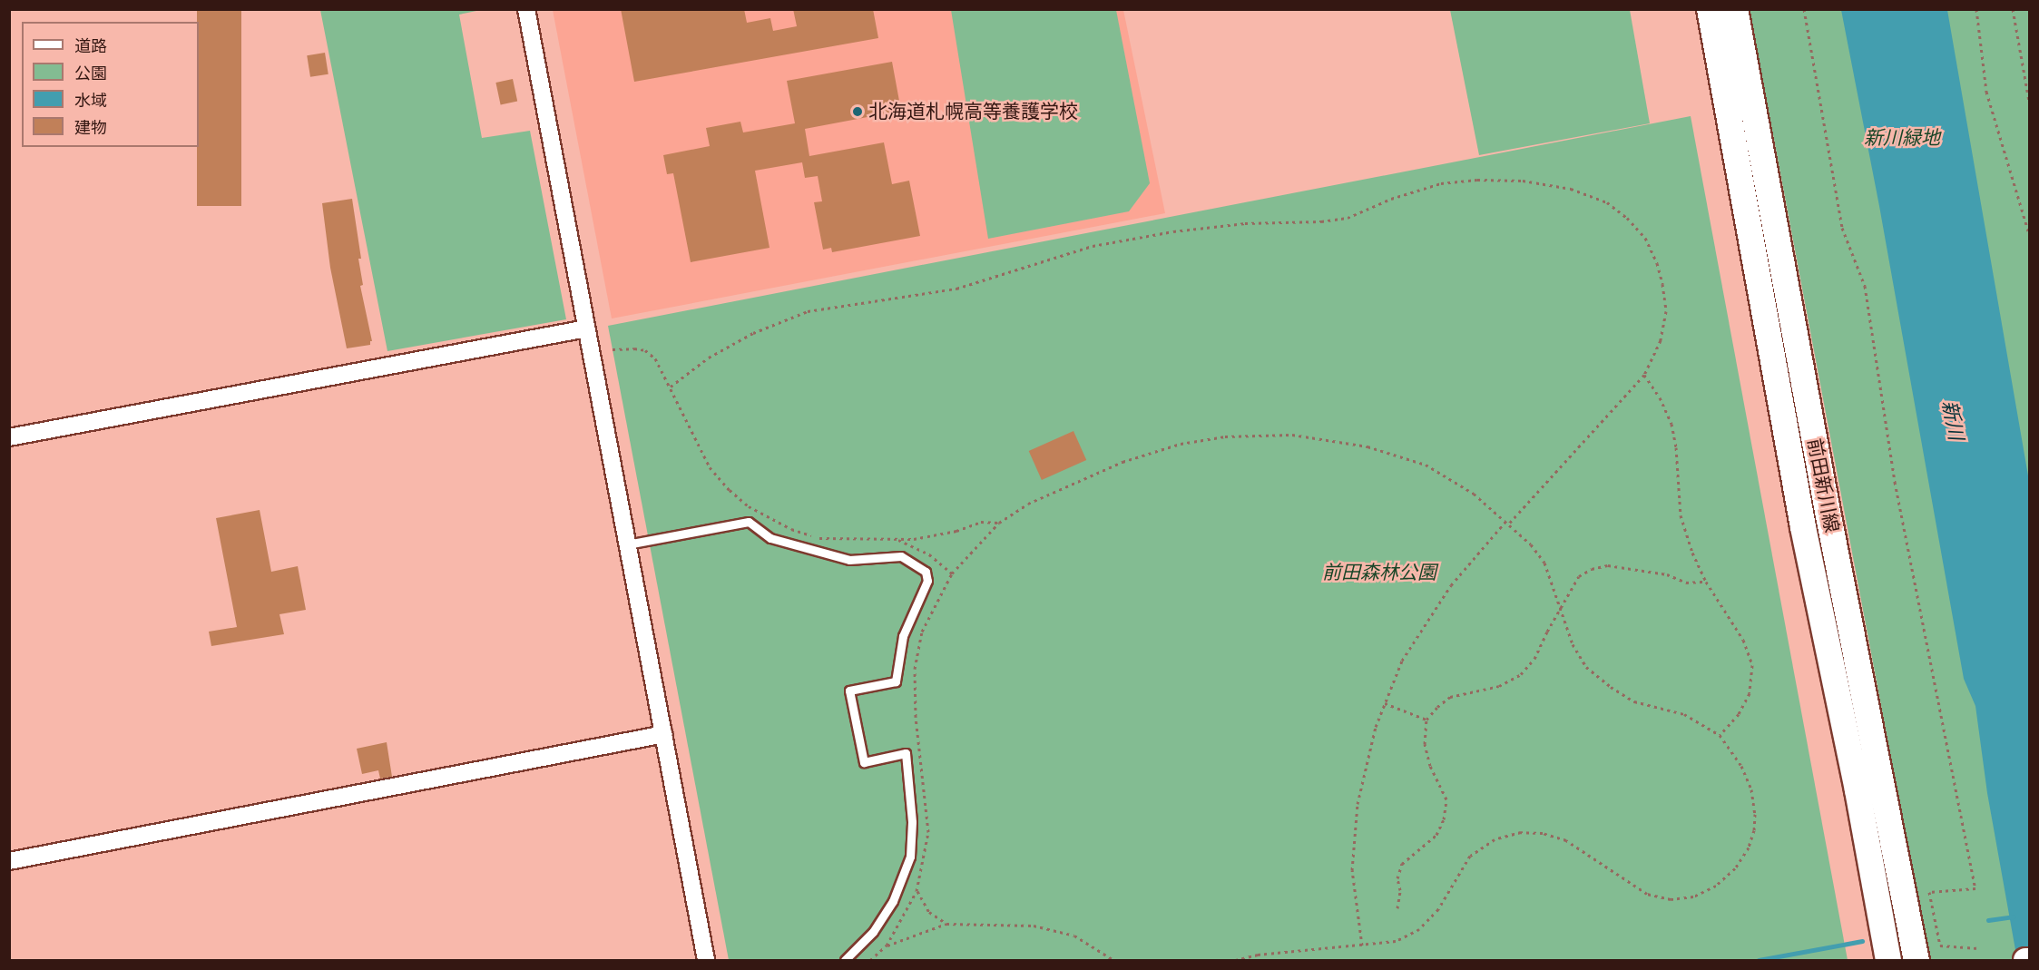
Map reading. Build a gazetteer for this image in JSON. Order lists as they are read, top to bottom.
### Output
{
  "streets": {
    "main road": ["前田新川線"]
  },
  "water": ["新川"],
  "parks": ["新川緑地", "前田森林公園"],
  "places": ["北海道札幌高等養護学校"],
  "legend": [
    "道路",
    "公園",
    "水域",
    "建物"
  ]
}
